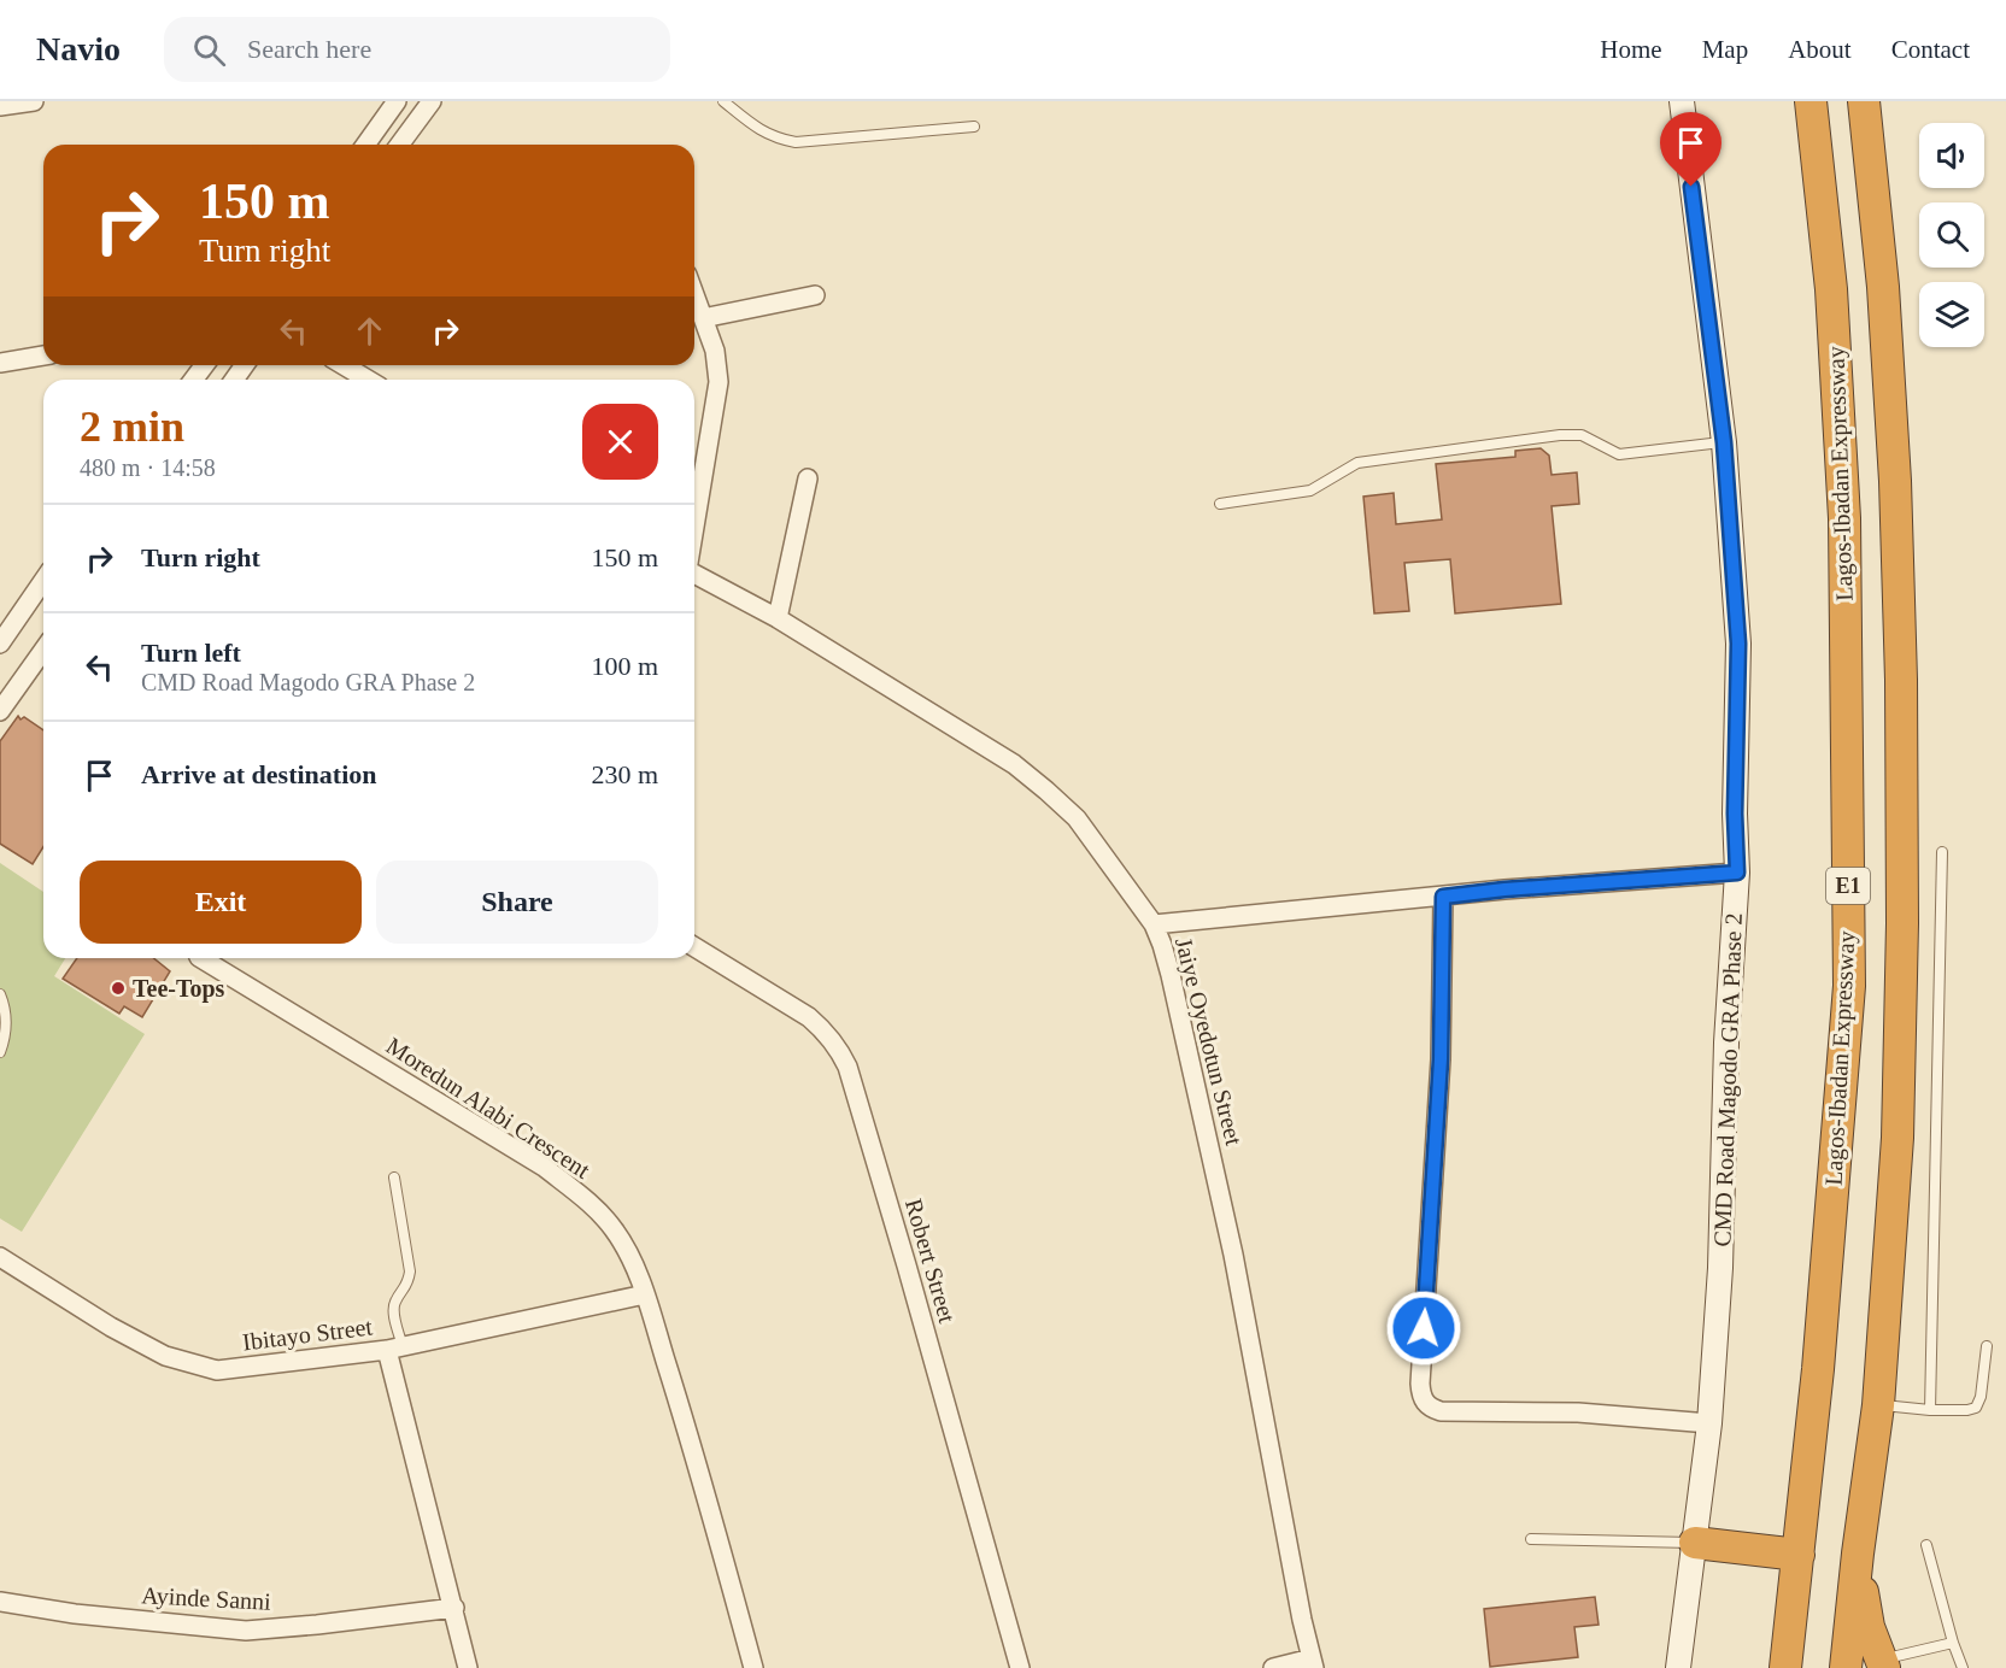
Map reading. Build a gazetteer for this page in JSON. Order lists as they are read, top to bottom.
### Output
{
  "streets": {
    "highway": ["Lagos-Ibadan Expressway", "E1"],
    "street": [
      "Jaiye Oyedotun Street",
      "CMD Road Magodo GRA Phase 2",
      "Moredun Alabi Crescent",
      "Robert Street",
      "Ibitayo Street",
      "Ayinde Sanni"
    ]
  },
  "crossings": [
    ["Moredun Alabi Crescent", "Ibitayo Street"]
  ],
  "places": ["Tee-Tops"],
  "page": {
    "header": "Navio",
    "search": "Search here",
    "nav": [
      "Home",
      "Map",
      "About",
      "Contact"
    ],
    "turn": ["150 m", "Turn right"],
    "heading": ["2 min", "480 m · 14:58"],
    "list": [
      {
        "name": "Turn right",
        "value": "150 m"
      },
      {
        "name": "Turn left",
        "note": "CMD Road Magodo GRA Phase 2",
        "value": "100 m"
      },
      {
        "name": "Arrive at destination",
        "value": "230 m"
      }
    ],
    "buttons": ["Exit", "Share"]
  }
}
